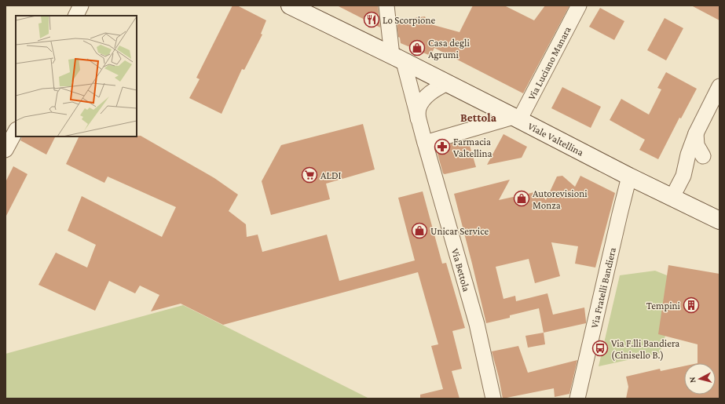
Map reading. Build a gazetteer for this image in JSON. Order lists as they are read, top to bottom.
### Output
{
  "streets": {
    "main road": ["Viale Valtellina"],
    "street": ["Via Luciano Manara", "Via Bettola", "Via Fratelli Bandiera"]
  },
  "crossings": [
    ["Via Luciano Manara", "Viale Valtellina"],
    ["Viale Valtellina", "Via Bettola"],
    ["Viale Valtellina", "Via Fratelli Bandiera"]
  ],
  "districts": ["Bettola"],
  "places": {
    "restaurant": ["Lo Scorpione"],
    "shop": ["Casa degli Agrumi", "Autorevisioni Monza", "Unicar Service"],
    "pharmacy": ["Farmacia Valtellina"],
    "supermarket": ["ALDI"],
    "building": ["Tempini"],
    "bus stop": ["Via F.lli Bandiera (Cinisello B.)"]
  },
  "north": "left"
}
